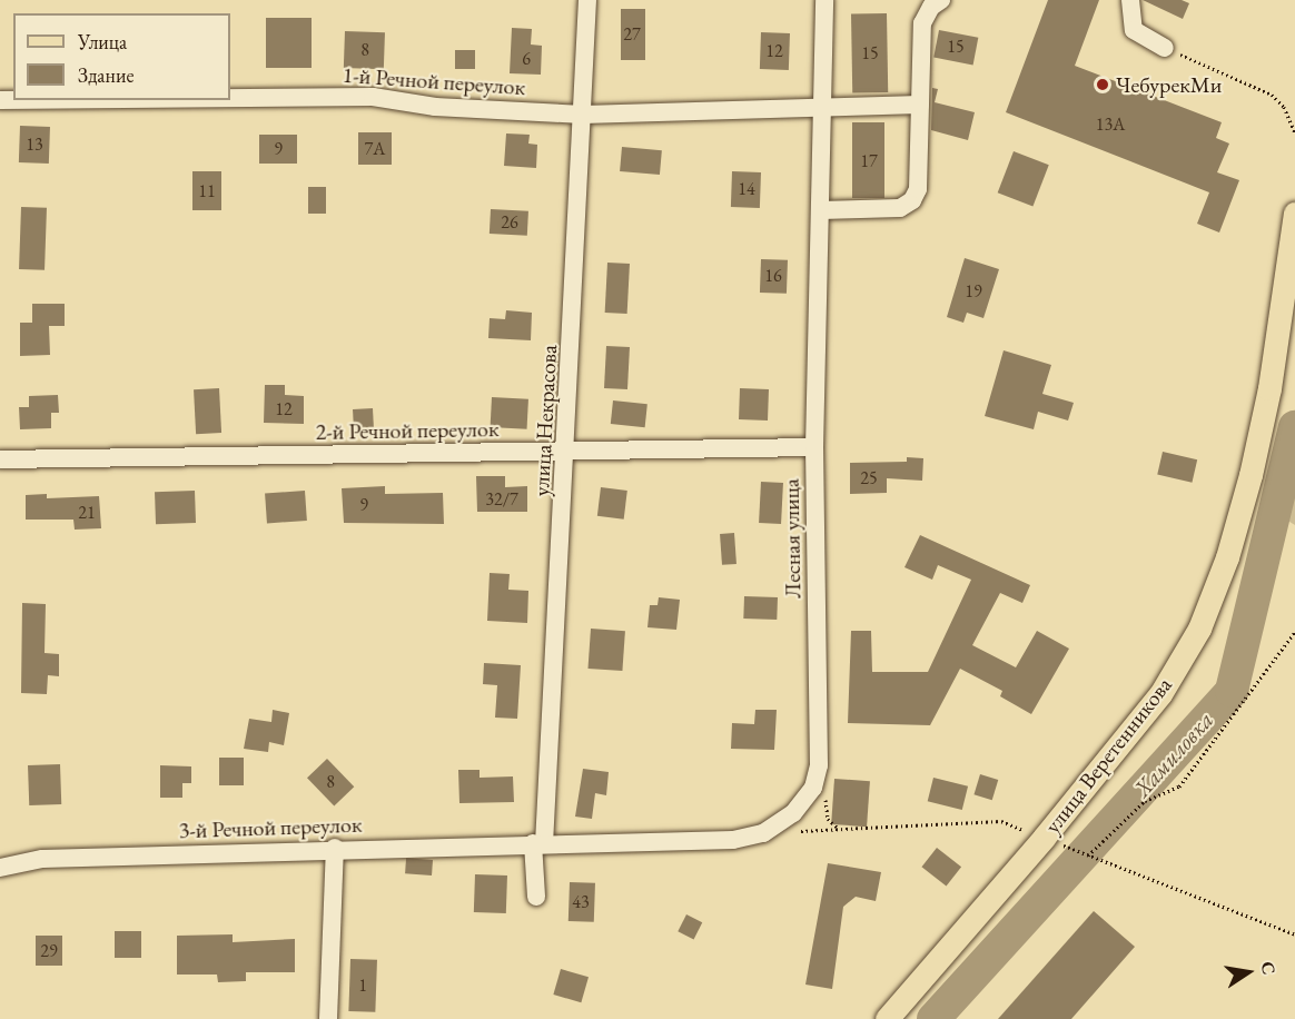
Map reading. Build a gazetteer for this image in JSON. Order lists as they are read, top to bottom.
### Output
{
  "streets": {
    "main road": ["улица Веретенникова"],
    "street": [
      "1-й Речной переулок",
      "улица Некрасова",
      "2-й Речной переулок",
      "Лесная улица",
      "3-й Речной переулок"
    ]
  },
  "crossings": [
    ["1-й Речной переулок", "улица Некрасова"],
    ["1-й Речной переулок", "Лесная улица"],
    ["улица Некрасова", "2-й Речной переулок"],
    ["улица Некрасова", "Лесная улица"],
    ["улица Некрасова", "3-й Речной переулок"],
    ["2-й Речной переулок", "Лесная улица"],
    ["Лесная улица", "3-й Речной переулок"]
  ],
  "water": ["Хамиловка"],
  "places": ["ЧебурекМи"],
  "house_numbers": [
    "27",
    "15",
    "8",
    "12",
    "15",
    "6",
    "13А",
    "13",
    "9",
    "7А",
    "17",
    "14",
    "11",
    "26",
    "16",
    "19",
    "12",
    "25",
    "32/7",
    "9",
    "21",
    "8",
    "43",
    "29",
    "1"
  ],
  "legend": ["Улица", "Здание"],
  "north": "right"
}
